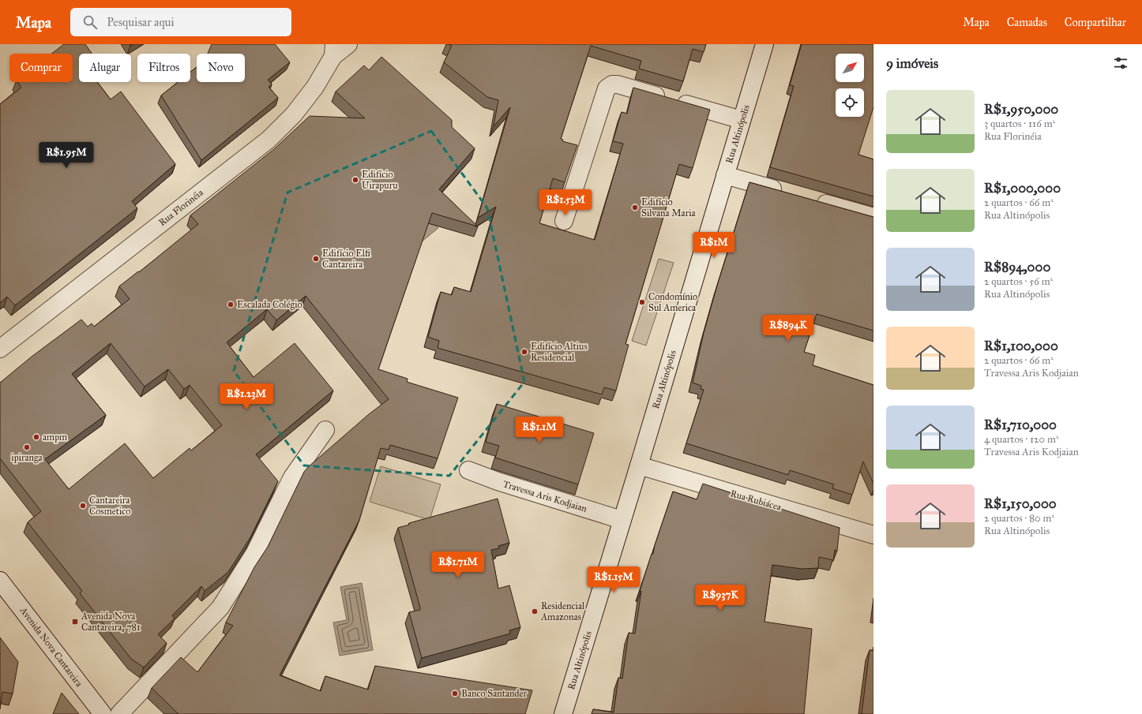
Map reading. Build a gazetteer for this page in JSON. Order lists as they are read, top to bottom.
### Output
{
  "streets": {
    "street": [
      "Rua Altinópolis",
      "Rua Florinéia",
      "Travessa Aris Kodjaian",
      "Rua Rubiácea",
      "Avenida Nova Cantareira"
    ]
  },
  "crossings": [
    ["Rua Altinópolis", "Travessa Aris Kodjaian"],
    ["Rua Altinópolis", "Rua Rubiácea"]
  ],
  "places": {
    "other": [
      "Edifício Uirapuru",
      "Edifício Silvana Maria",
      "Edifício Elfi Cantareira",
      "Condomínio Sul America",
      "Escalada Colégio",
      "Edifício Altius Residencial",
      "ampm",
      "ipiranga",
      "Cantareira Cosmetico",
      "Residencial Amazonas",
      "Banco Santander"
    ],
    "transit": ["Avenida Nova Cantareira, 781"]
  },
  "north": "top right",
  "page": {
    "header": "Mapa",
    "search": "Pesquisar aqui",
    "nav": ["Mapa", "Camadas", "Compartilhar"],
    "heading": "9 imóveis",
    "chip": [
      "Comprar",
      "Alugar",
      "Filtros",
      "Novo"
    ],
    "list": [
      {
        "name": "R$1,950,000",
        "note": "3 quartos · 116 m² · Rua Florinéia"
      },
      {
        "name": "R$1,000,000",
        "note": "2 quartos · 66 m² · Rua Altinópolis"
      },
      {
        "name": "R$894,000",
        "note": "2 quartos · 56 m² · Rua Altinópolis"
      },
      {
        "name": "R$1,100,000",
        "note": "2 quartos · 66 m² · Travessa Aris Kodjaian"
      },
      {
        "name": "R$1,710,000",
        "note": "4 quartos · 120 m² · Travessa Aris Kodjaian"
      },
      {
        "name": "R$1,150,000",
        "note": "2 quartos · 80 m² · Rua Altinópolis"
      }
    ],
    "price": [
      "R$1.95M",
      "R$1.53M",
      "R$1M",
      "R$894K",
      "R$1.23M",
      "R$1.1M",
      "R$1.71M",
      "R$1.15M",
      "R$937K"
    ]
  }
}
